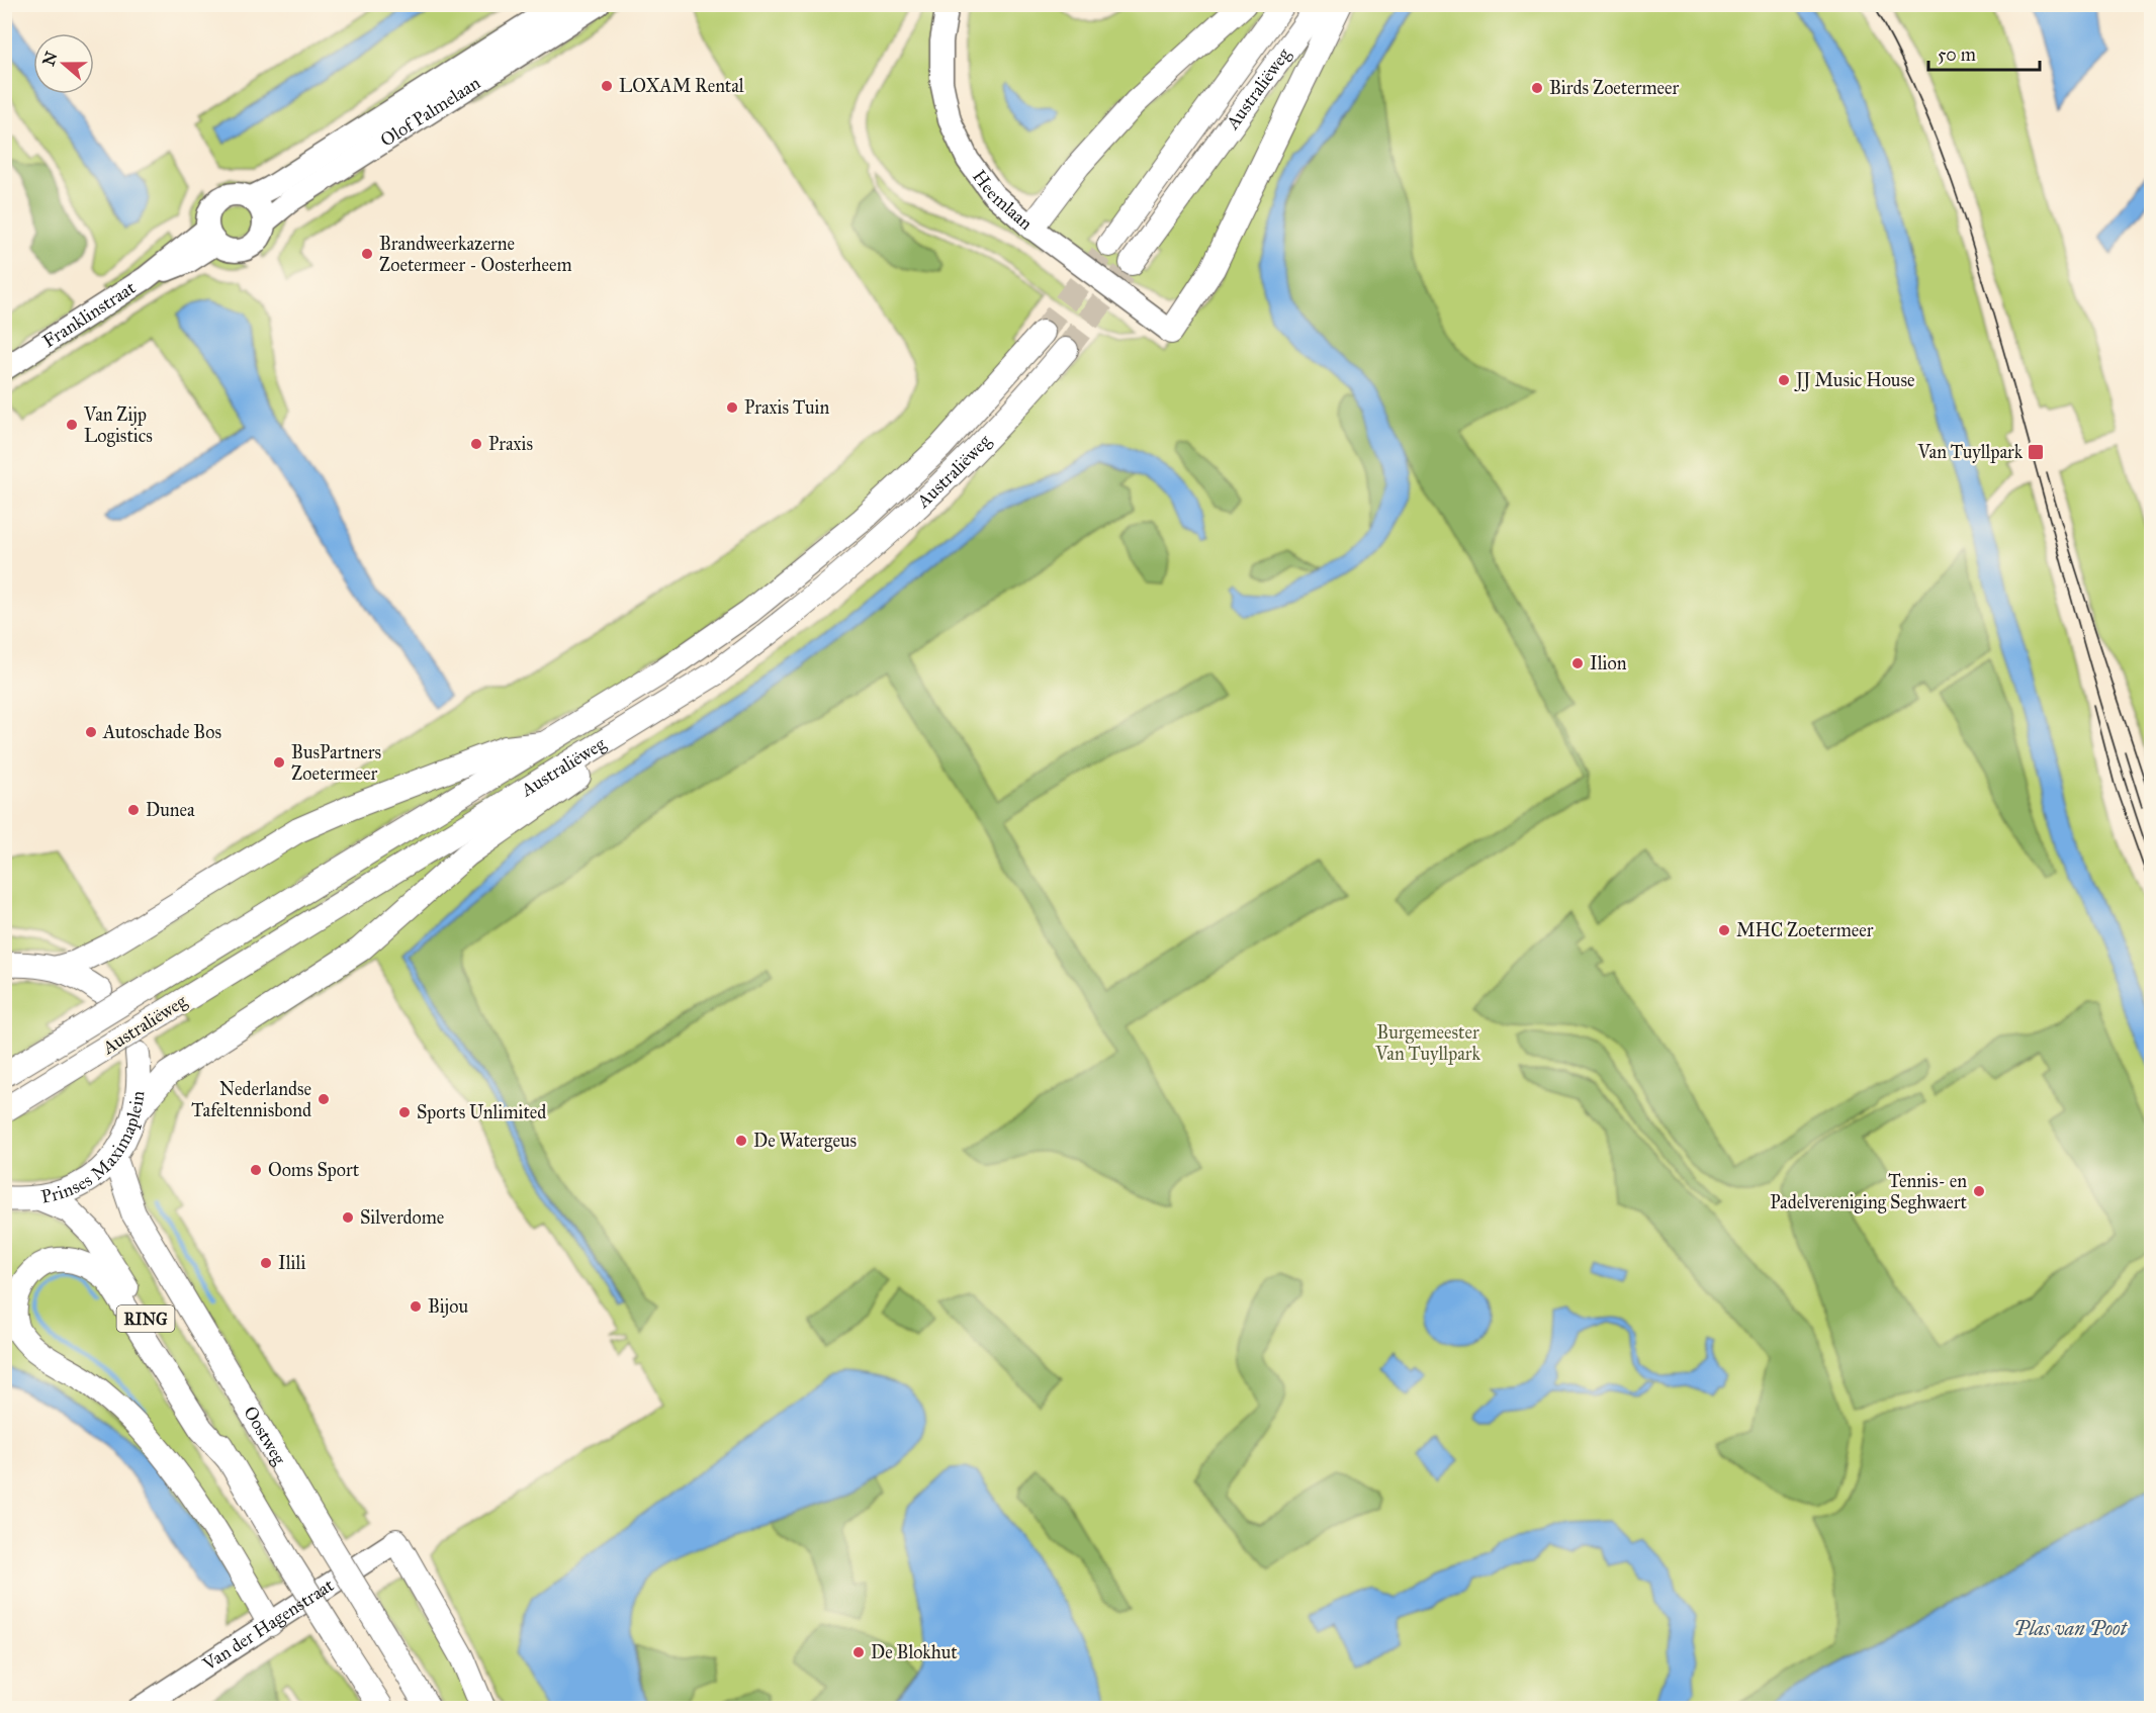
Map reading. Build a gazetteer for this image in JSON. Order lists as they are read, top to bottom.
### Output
{
  "streets": {
    "main road": [
      "Australiëweg",
      "Prinses Maximaplein",
      "RING",
      "Oostweg"
    ],
    "street": [
      "Olof Palmelaan",
      "Heemlaan",
      "Franklinstraat",
      "Van der Hagenstraat"
    ]
  },
  "crossings": [
    ["Olof Palmelaan", "Franklinstraat"],
    ["Prinses Maximaplein", "RING"],
    ["Prinses Maximaplein", "Oostweg"]
  ],
  "water": ["Plas van Poot"],
  "parks": ["Burgemeester Van Tuyllpark"],
  "places": {
    "other": [
      "LOXAM Rental",
      "Birds Zoetermeer",
      "Brandweerkazerne Zoetermeer - Oosterheem",
      "JJ Music House",
      "Praxis Tuin",
      "Van Zijp Logistics",
      "Praxis",
      "Ilion",
      "Autoschade Bos",
      "BusPartners Zoetermeer",
      "Dunea",
      "MHC Zoetermeer",
      "Nederlandse Tafeltennisbond",
      "Sports Unlimited",
      "De Watergeus",
      "Ooms Sport",
      "Tennis- en Padelvereniging Seghwaert",
      "Silverdome",
      "Ilili",
      "Bijou",
      "De Blokhut"
    ],
    "transit": ["Van Tuyllpark"]
  },
  "scale_bar": "50 m",
  "north": "left"
}
